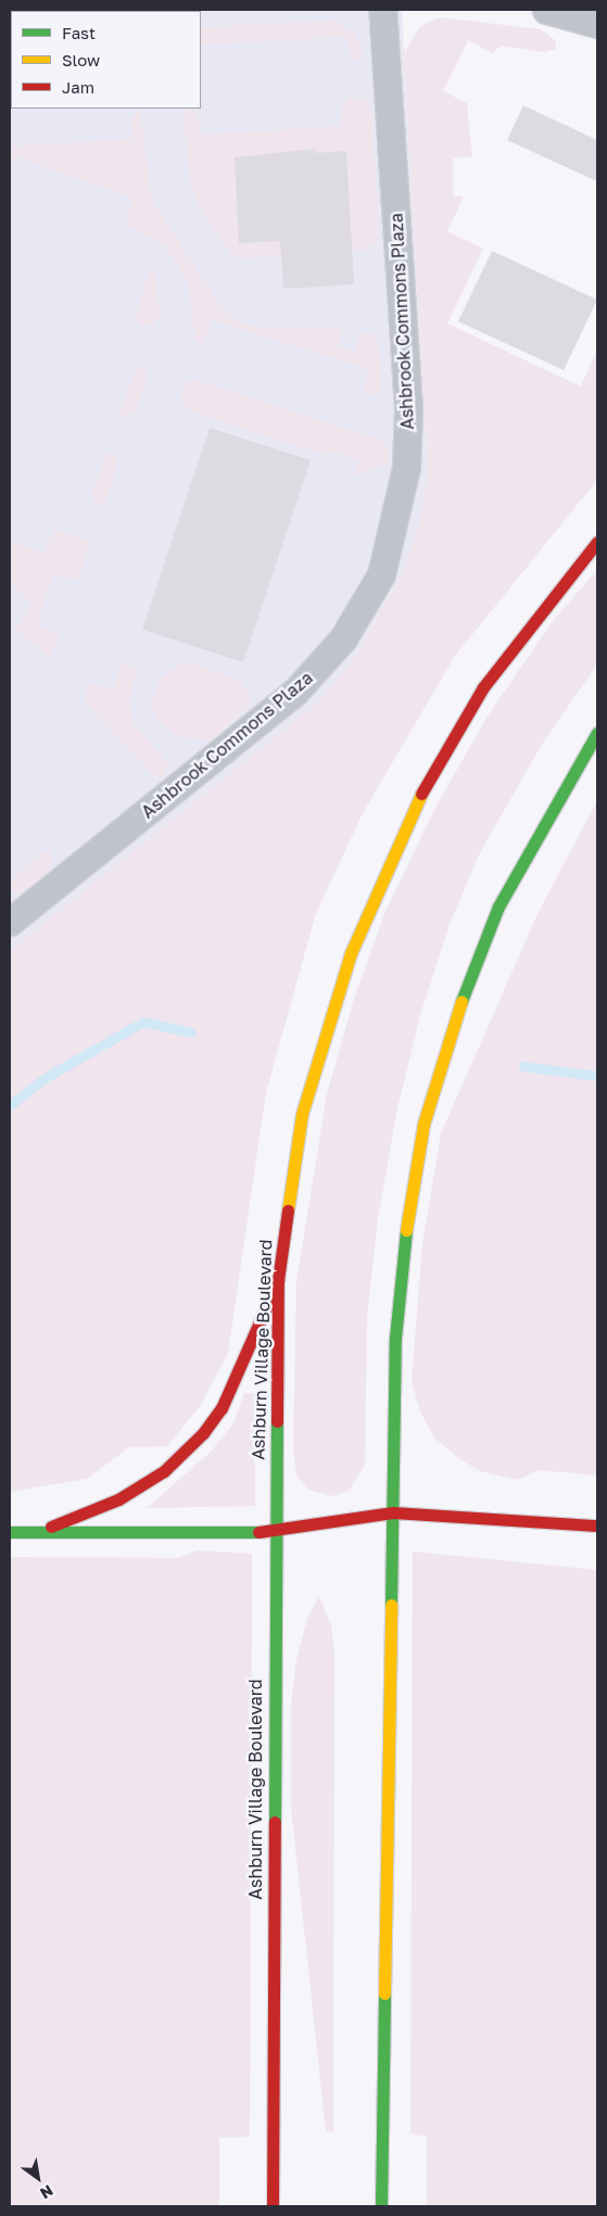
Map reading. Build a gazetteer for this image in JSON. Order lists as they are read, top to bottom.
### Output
{
  "streets": {
    "main road": ["Ashburn Village Boulevard"],
    "street": ["Ashbrook Commons Plaza"]
  },
  "legend": ["Fast", "Slow", "Jam"],
  "north": "bottom right"
}
